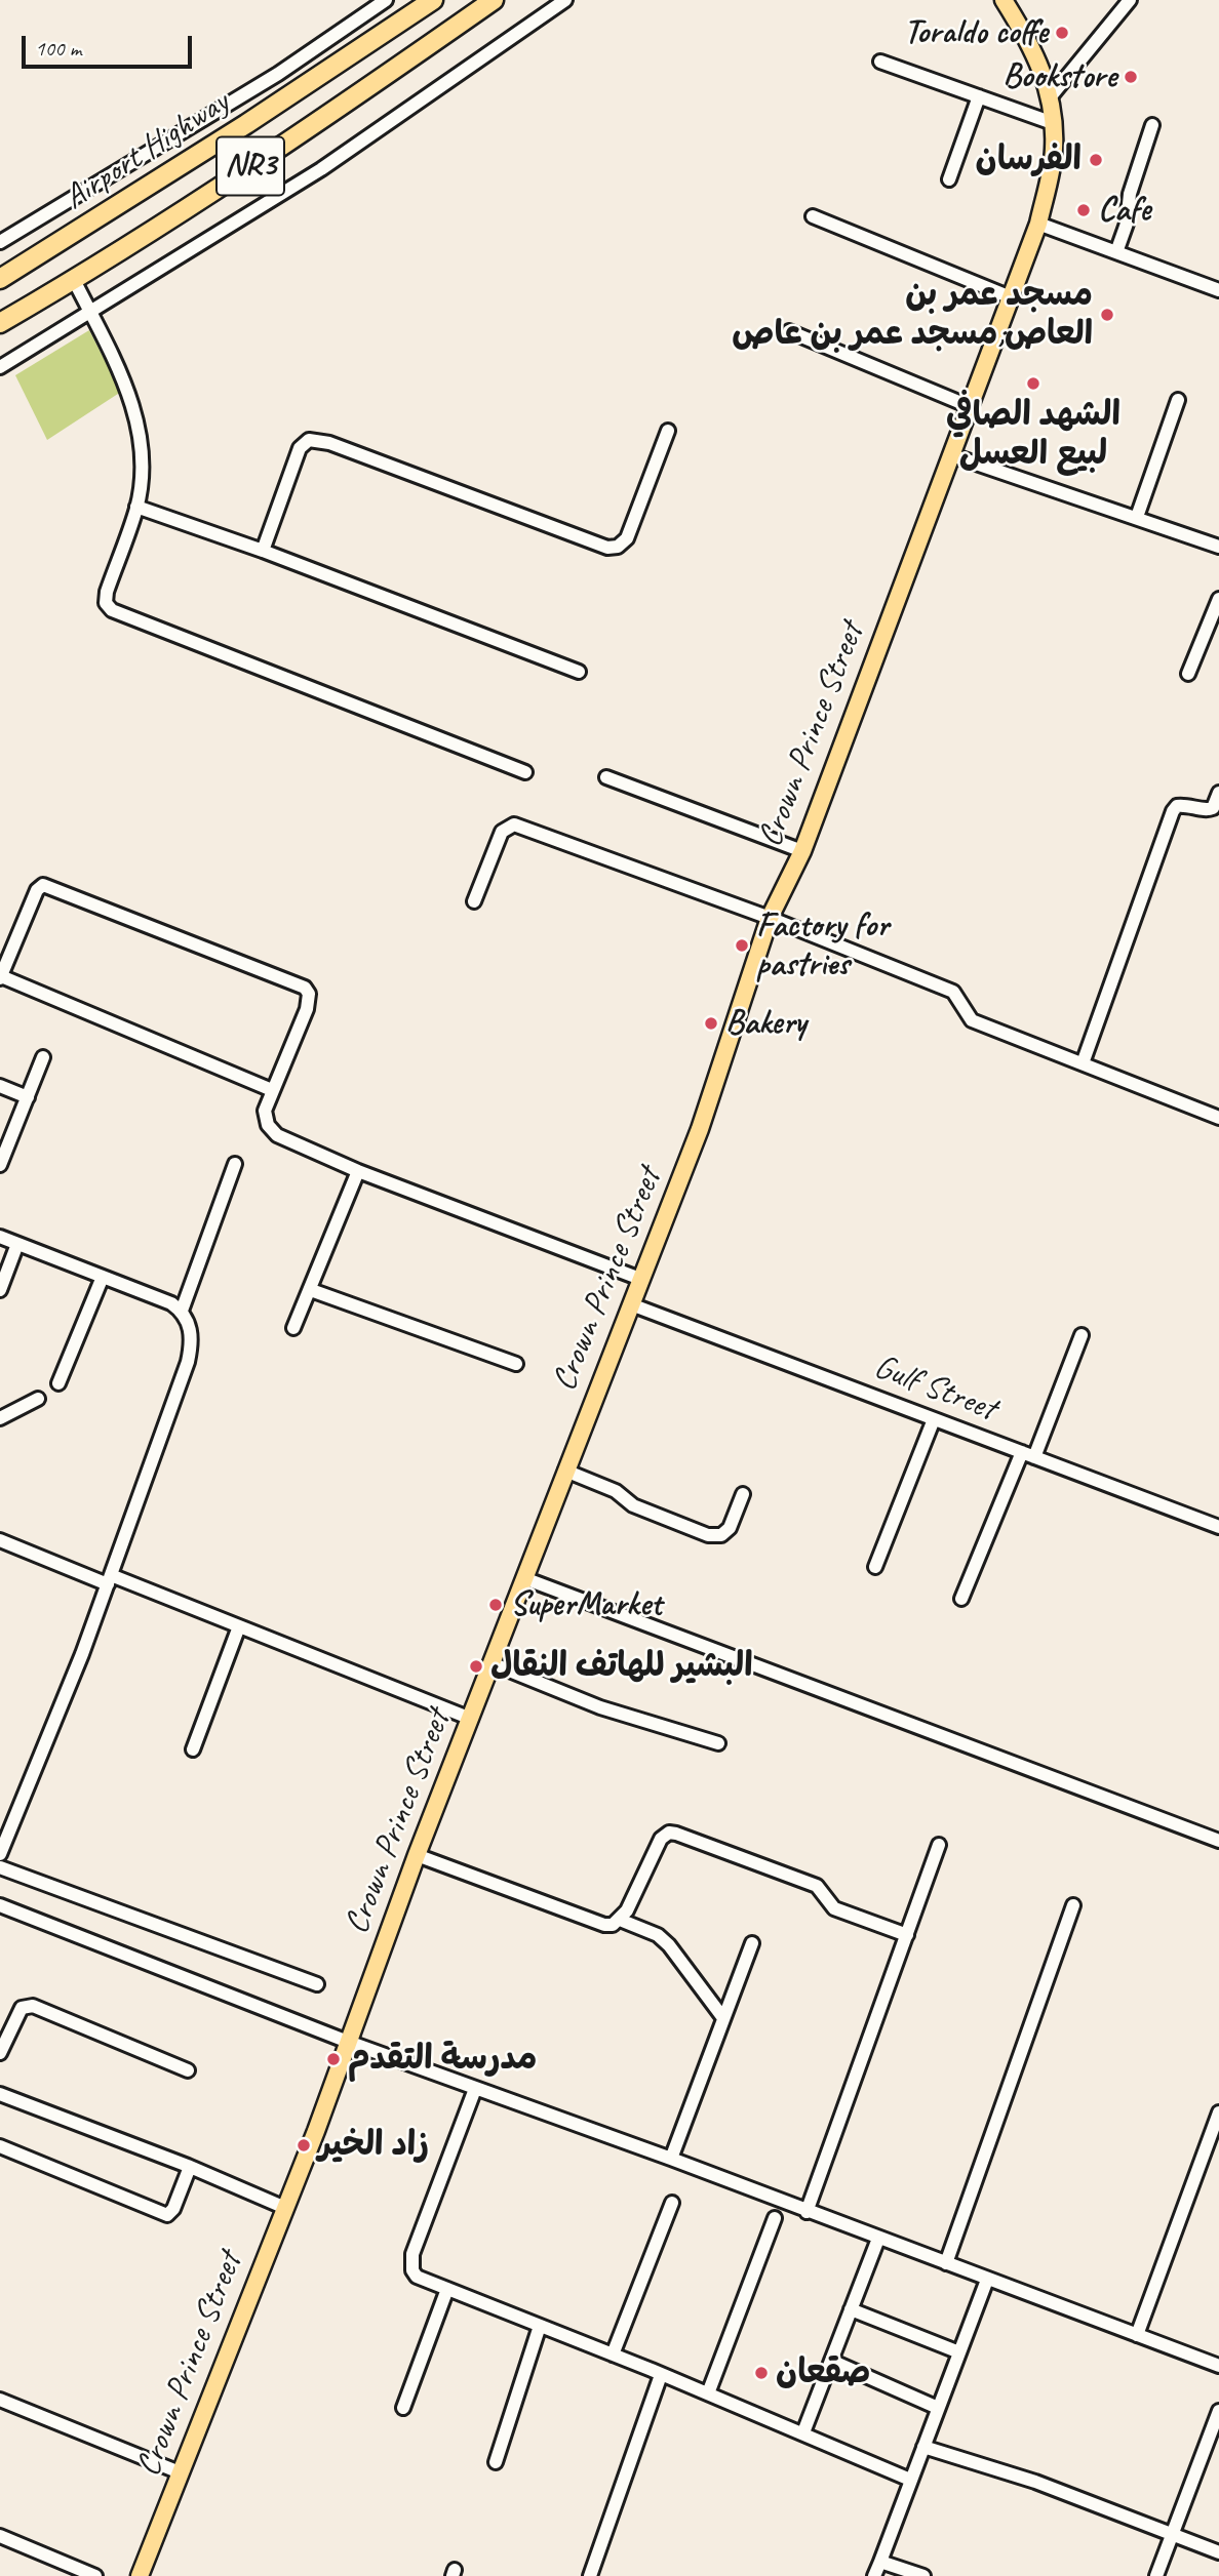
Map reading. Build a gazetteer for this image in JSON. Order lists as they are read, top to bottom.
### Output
{
  "streets": {
    "highway": ["Airport Highway", "NR3"],
    "main road": ["Crown Prince Street"],
    "street": ["Gulf Street"]
  },
  "crossings": [
    ["Crown Prince Street", "Gulf Street"]
  ],
  "places": [
    "Toraldo coffe",
    "Bookstore",
    "الفرسان",
    "Cafe",
    "مسجد عمر بن العاص;مسجد عمر بن عاص",
    "الشهد الصافي لبيع العسل",
    "Factory for pastries",
    "Bakery",
    "SuperMarket",
    "البشير للهاتف النقال",
    "مدرسة التقدم",
    "زاد الخير",
    "صقعان"
  ],
  "scale_bar": "100 m"
}
